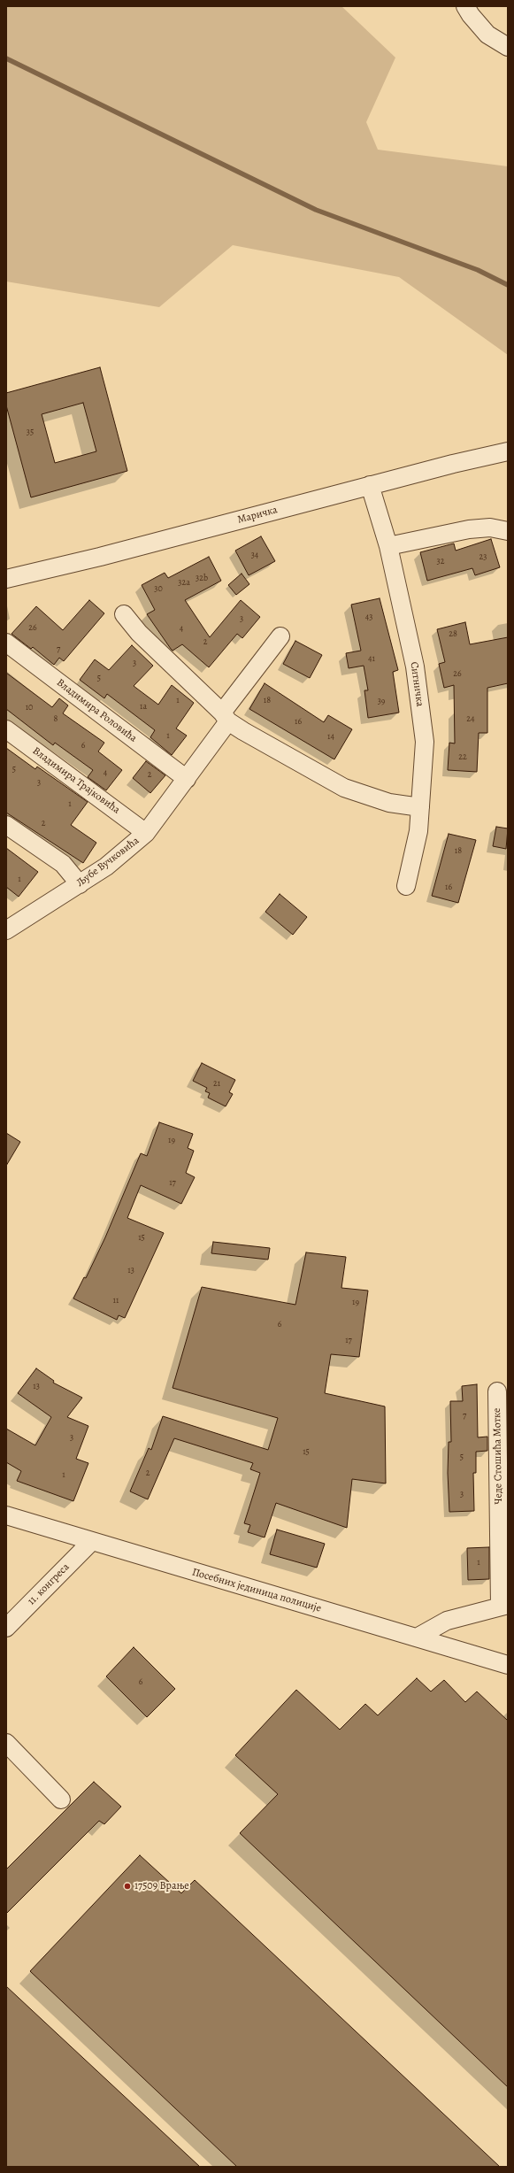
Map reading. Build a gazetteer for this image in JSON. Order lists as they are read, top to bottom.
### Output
{
  "streets": {
    "street": [
      "Маричка",
      "Ситничка",
      "Владимира Роловића",
      "Владимира Трајковића",
      "Љубе Вучковића",
      "Чеде Стошића Мотке",
      "11. конгреса",
      "Посебних јединица полиције"
    ]
  },
  "crossings": [
    ["Маричка", "Ситничка"],
    ["Владимира Роловића", "Љубе Вучковића"],
    ["Владимира Трајковића", "Љубе Вучковића"],
    ["11. конгреса", "Посебних јединица полиције"]
  ],
  "places": ["17509 Врање"],
  "house_numbers": [
    "35",
    "34",
    "23",
    "32",
    "32b",
    "32a",
    "30",
    "43",
    "3",
    "26",
    "4",
    "28",
    "2",
    "7",
    "41",
    "3",
    "26",
    "5",
    "1",
    "18",
    "39",
    "1a",
    "10",
    "8",
    "24",
    "16",
    "1",
    "14",
    "6",
    "22",
    "5",
    "4",
    "2",
    "3",
    "1",
    "2",
    "18",
    "1",
    "16",
    "21",
    "19",
    "17",
    "15",
    "13",
    "11",
    "19",
    "6",
    "17",
    "13",
    "7",
    "3",
    "15",
    "5",
    "2",
    "1",
    "3",
    "1",
    "6"
  ]
}
